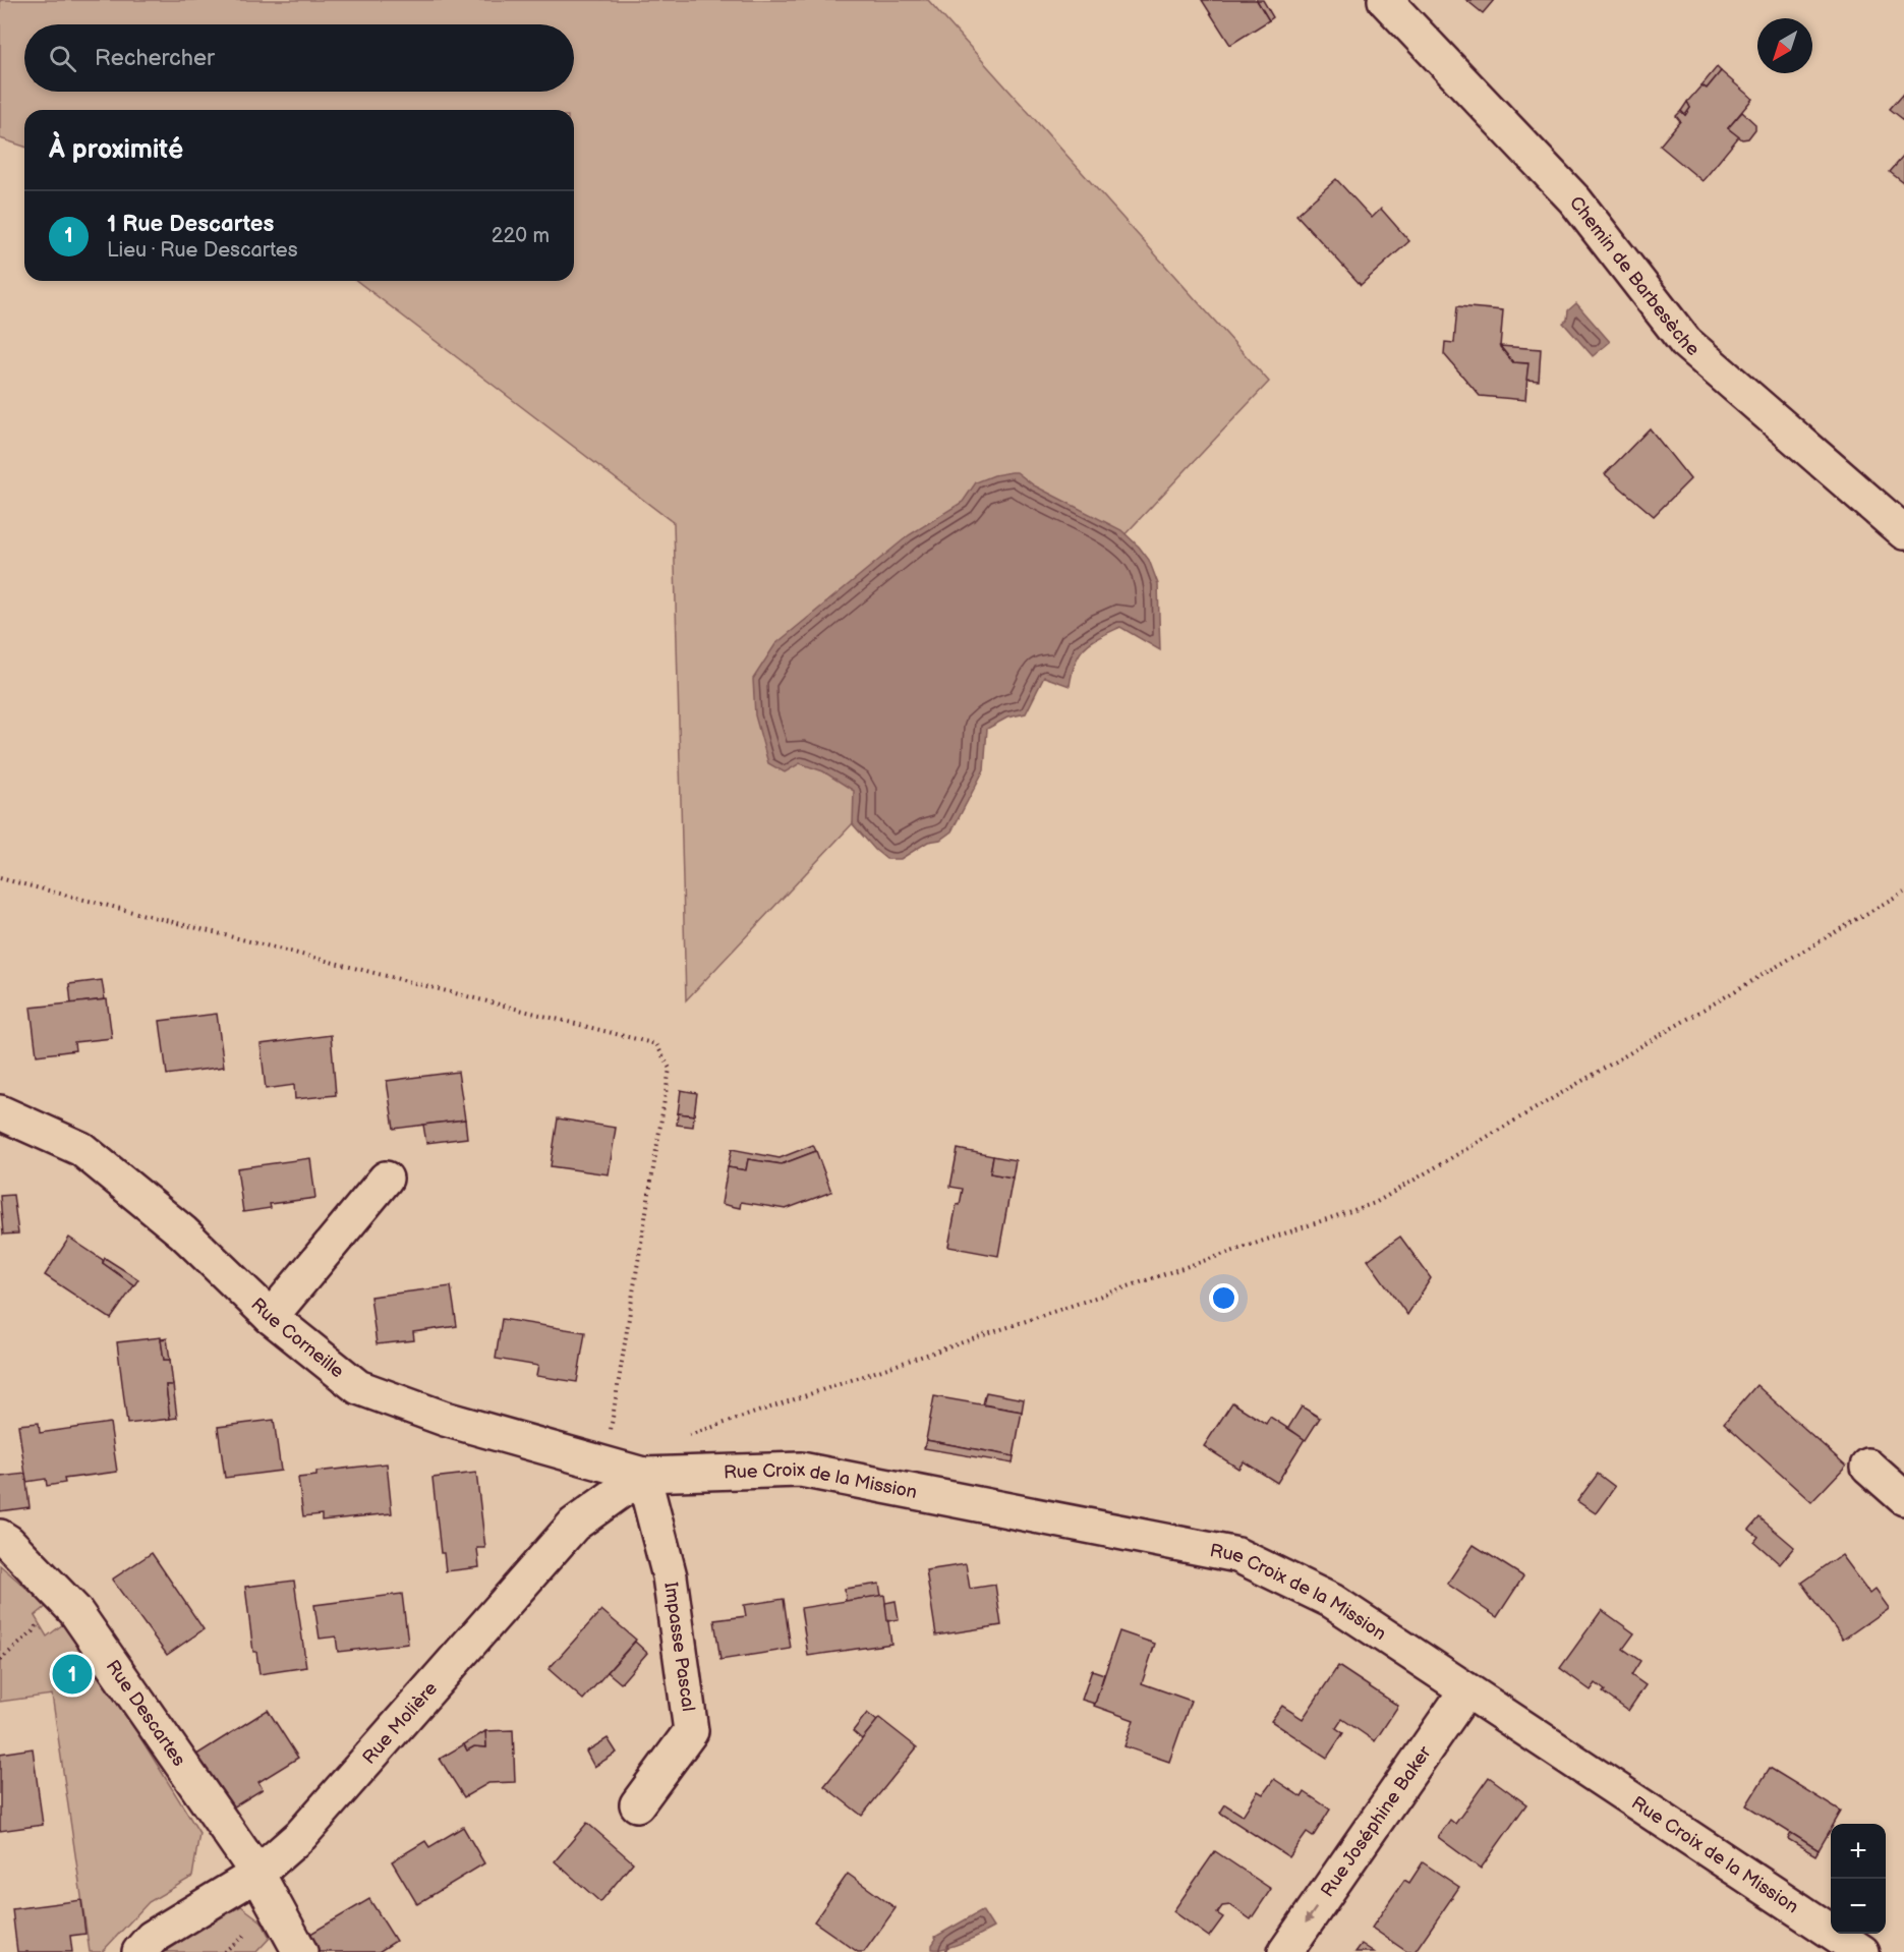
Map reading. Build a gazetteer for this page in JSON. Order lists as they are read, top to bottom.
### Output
{
  "streets": {
    "street": [
      "Chemin de Barbesèche",
      "Rue Corneille",
      "Rue Croix de la Mission",
      "Impasse Pascal",
      "Rue Descartes",
      "Rue Molière",
      "Rue Joséphine Baker"
    ]
  },
  "crossings": [
    ["Rue Corneille", "Rue Croix de la Mission"],
    ["Rue Corneille", "Impasse Pascal"],
    ["Rue Corneille", "Rue Molière"],
    ["Rue Croix de la Mission", "Impasse Pascal"],
    ["Rue Croix de la Mission", "Rue Molière"],
    ["Rue Croix de la Mission", "Rue Joséphine Baker"],
    ["Impasse Pascal", "Rue Molière"],
    ["Rue Descartes", "Rue Molière"]
  ],
  "one_way": ["Rue Joséphine Baker"],
  "north": "bottom left",
  "page": {
    "search": "Rechercher",
    "heading": "À proximité",
    "list": [
      {
        "mark": "1",
        "name": "1 Rue Descartes",
        "note": "Lieu · Rue Descartes",
        "value": "220 m"
      }
    ],
    "pins": "1",
    "map_buttons": ["+", "−"]
  }
}
